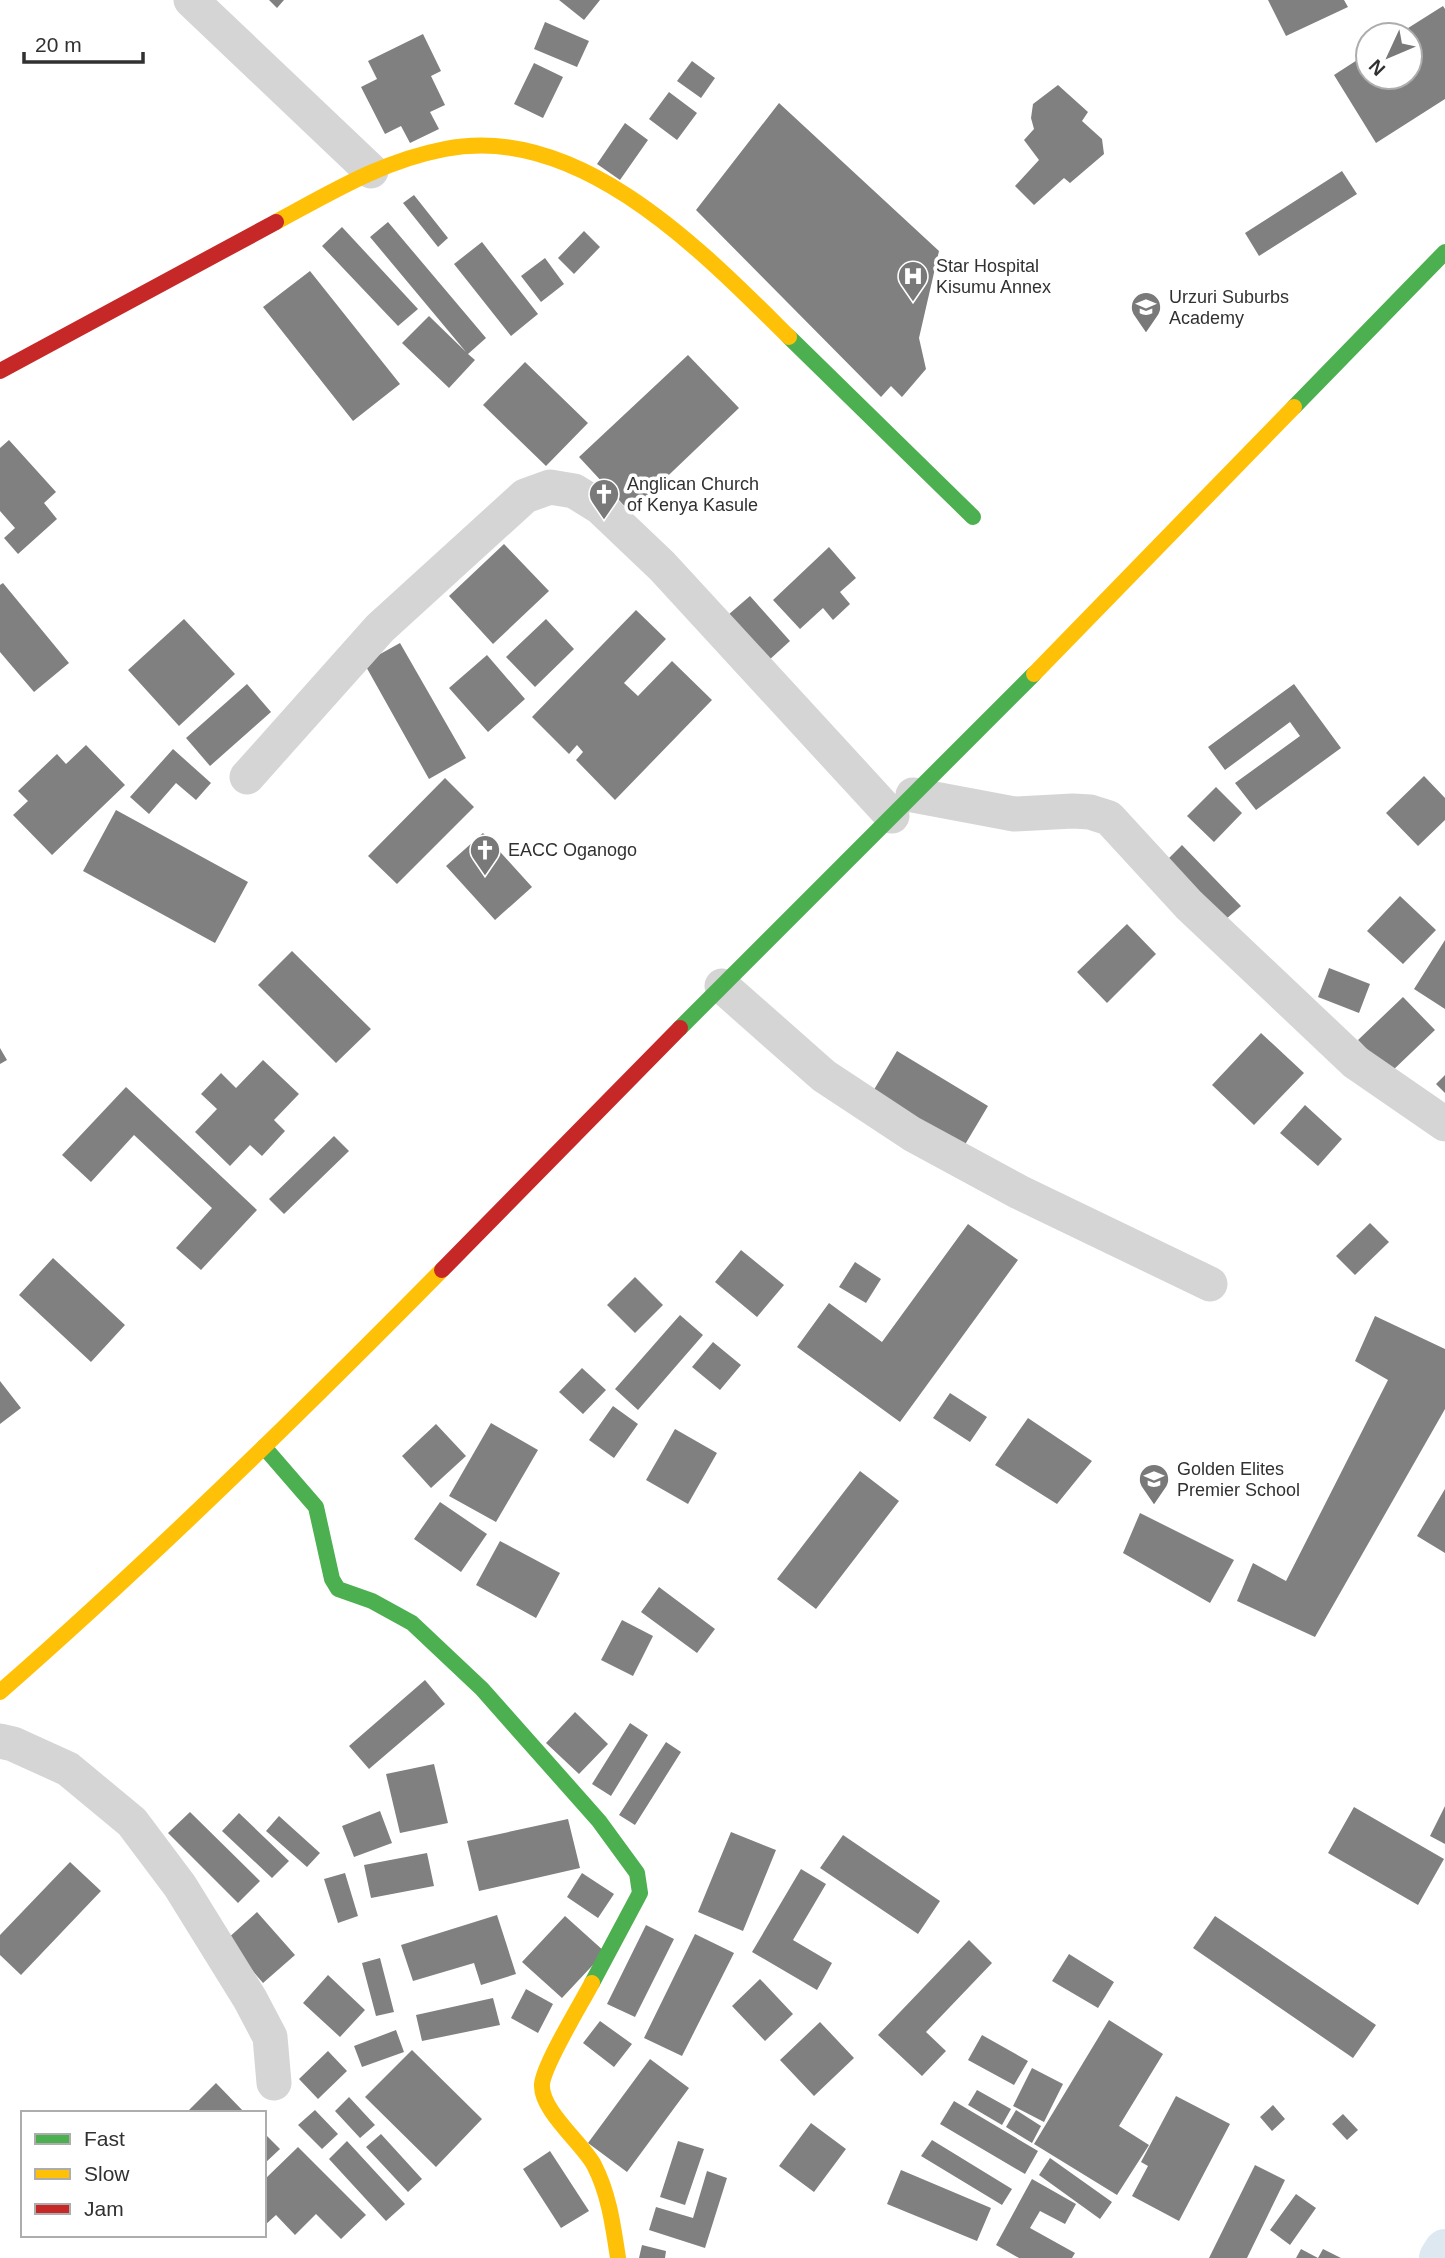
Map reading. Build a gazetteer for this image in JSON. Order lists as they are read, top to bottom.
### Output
{
  "places": {
    "hospital": ["Star Hospital Kisumu Annex"],
    "school or university": ["Urzuri Suburbs Academy", "Golden Elites Premier School"],
    "church": ["Anglican Church of Kenya Kasule", "EACC Oganogo"]
  },
  "legend": ["Fast", "Slow", "Jam"],
  "scale_bar": "20 m",
  "north": "bottom left"
}
